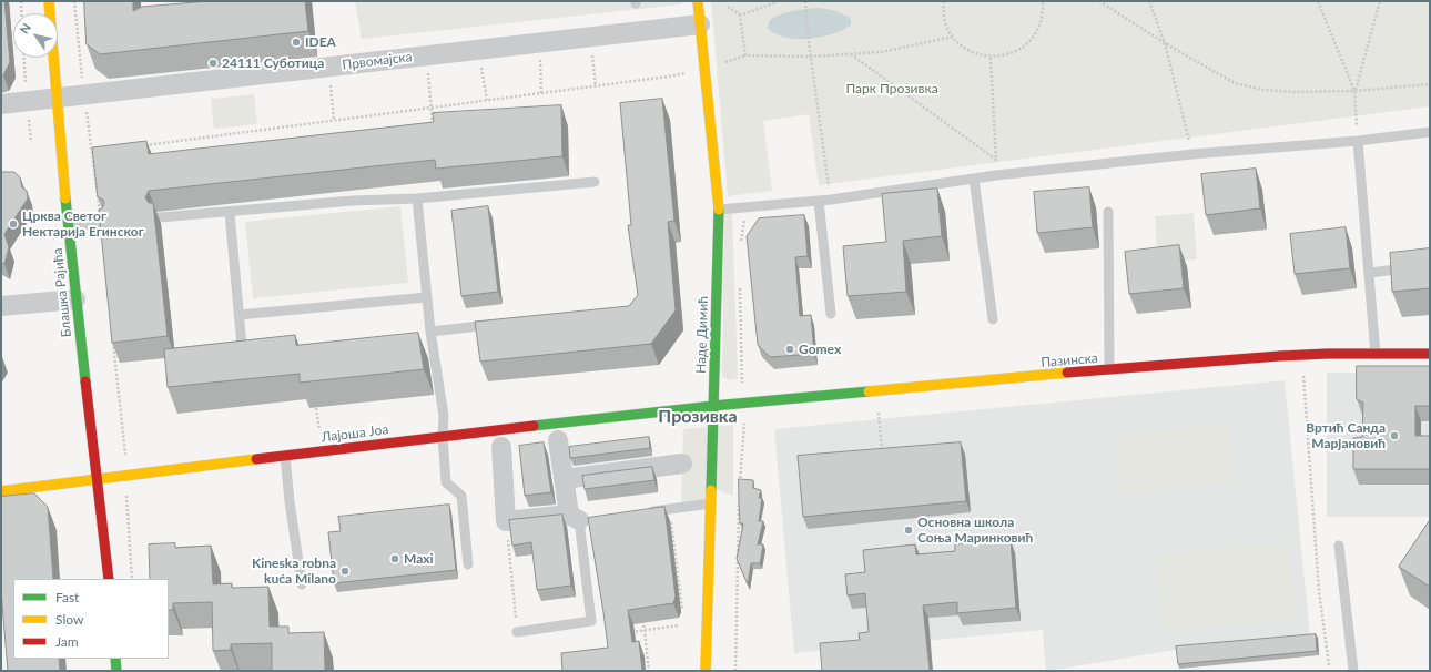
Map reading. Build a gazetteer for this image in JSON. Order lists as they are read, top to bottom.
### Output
{
  "streets": {
    "street": [
      "Првомајска",
      "Блашка Рајића",
      "Наде Димић",
      "Пазинска",
      "Лајоша Јоа"
    ]
  },
  "crossings": [
    ["Првомајска", "Блашка Рајића"],
    ["Првомајска", "Наде Димић"],
    ["Блашка Рајића", "Лајоша Јоа"],
    ["Наде Димић", "Пазинска"],
    ["Наде Димић", "Лајоша Јоа"],
    ["Пазинска", "Лајоша Јоа"]
  ],
  "districts": ["Прозивка"],
  "parks": ["Парк Прозивка"],
  "places": [
    "IDEA",
    "24111 Суботица",
    "Црква Светог Нектарија Егинског",
    "Gomex",
    "Вртић Санда Марјановић",
    "Основна школа Соња Маринковић",
    "Maxi",
    "Kineska robna kuća Milano"
  ],
  "legend": ["Fast", "Slow", "Jam"],
  "north": "top left"
}
